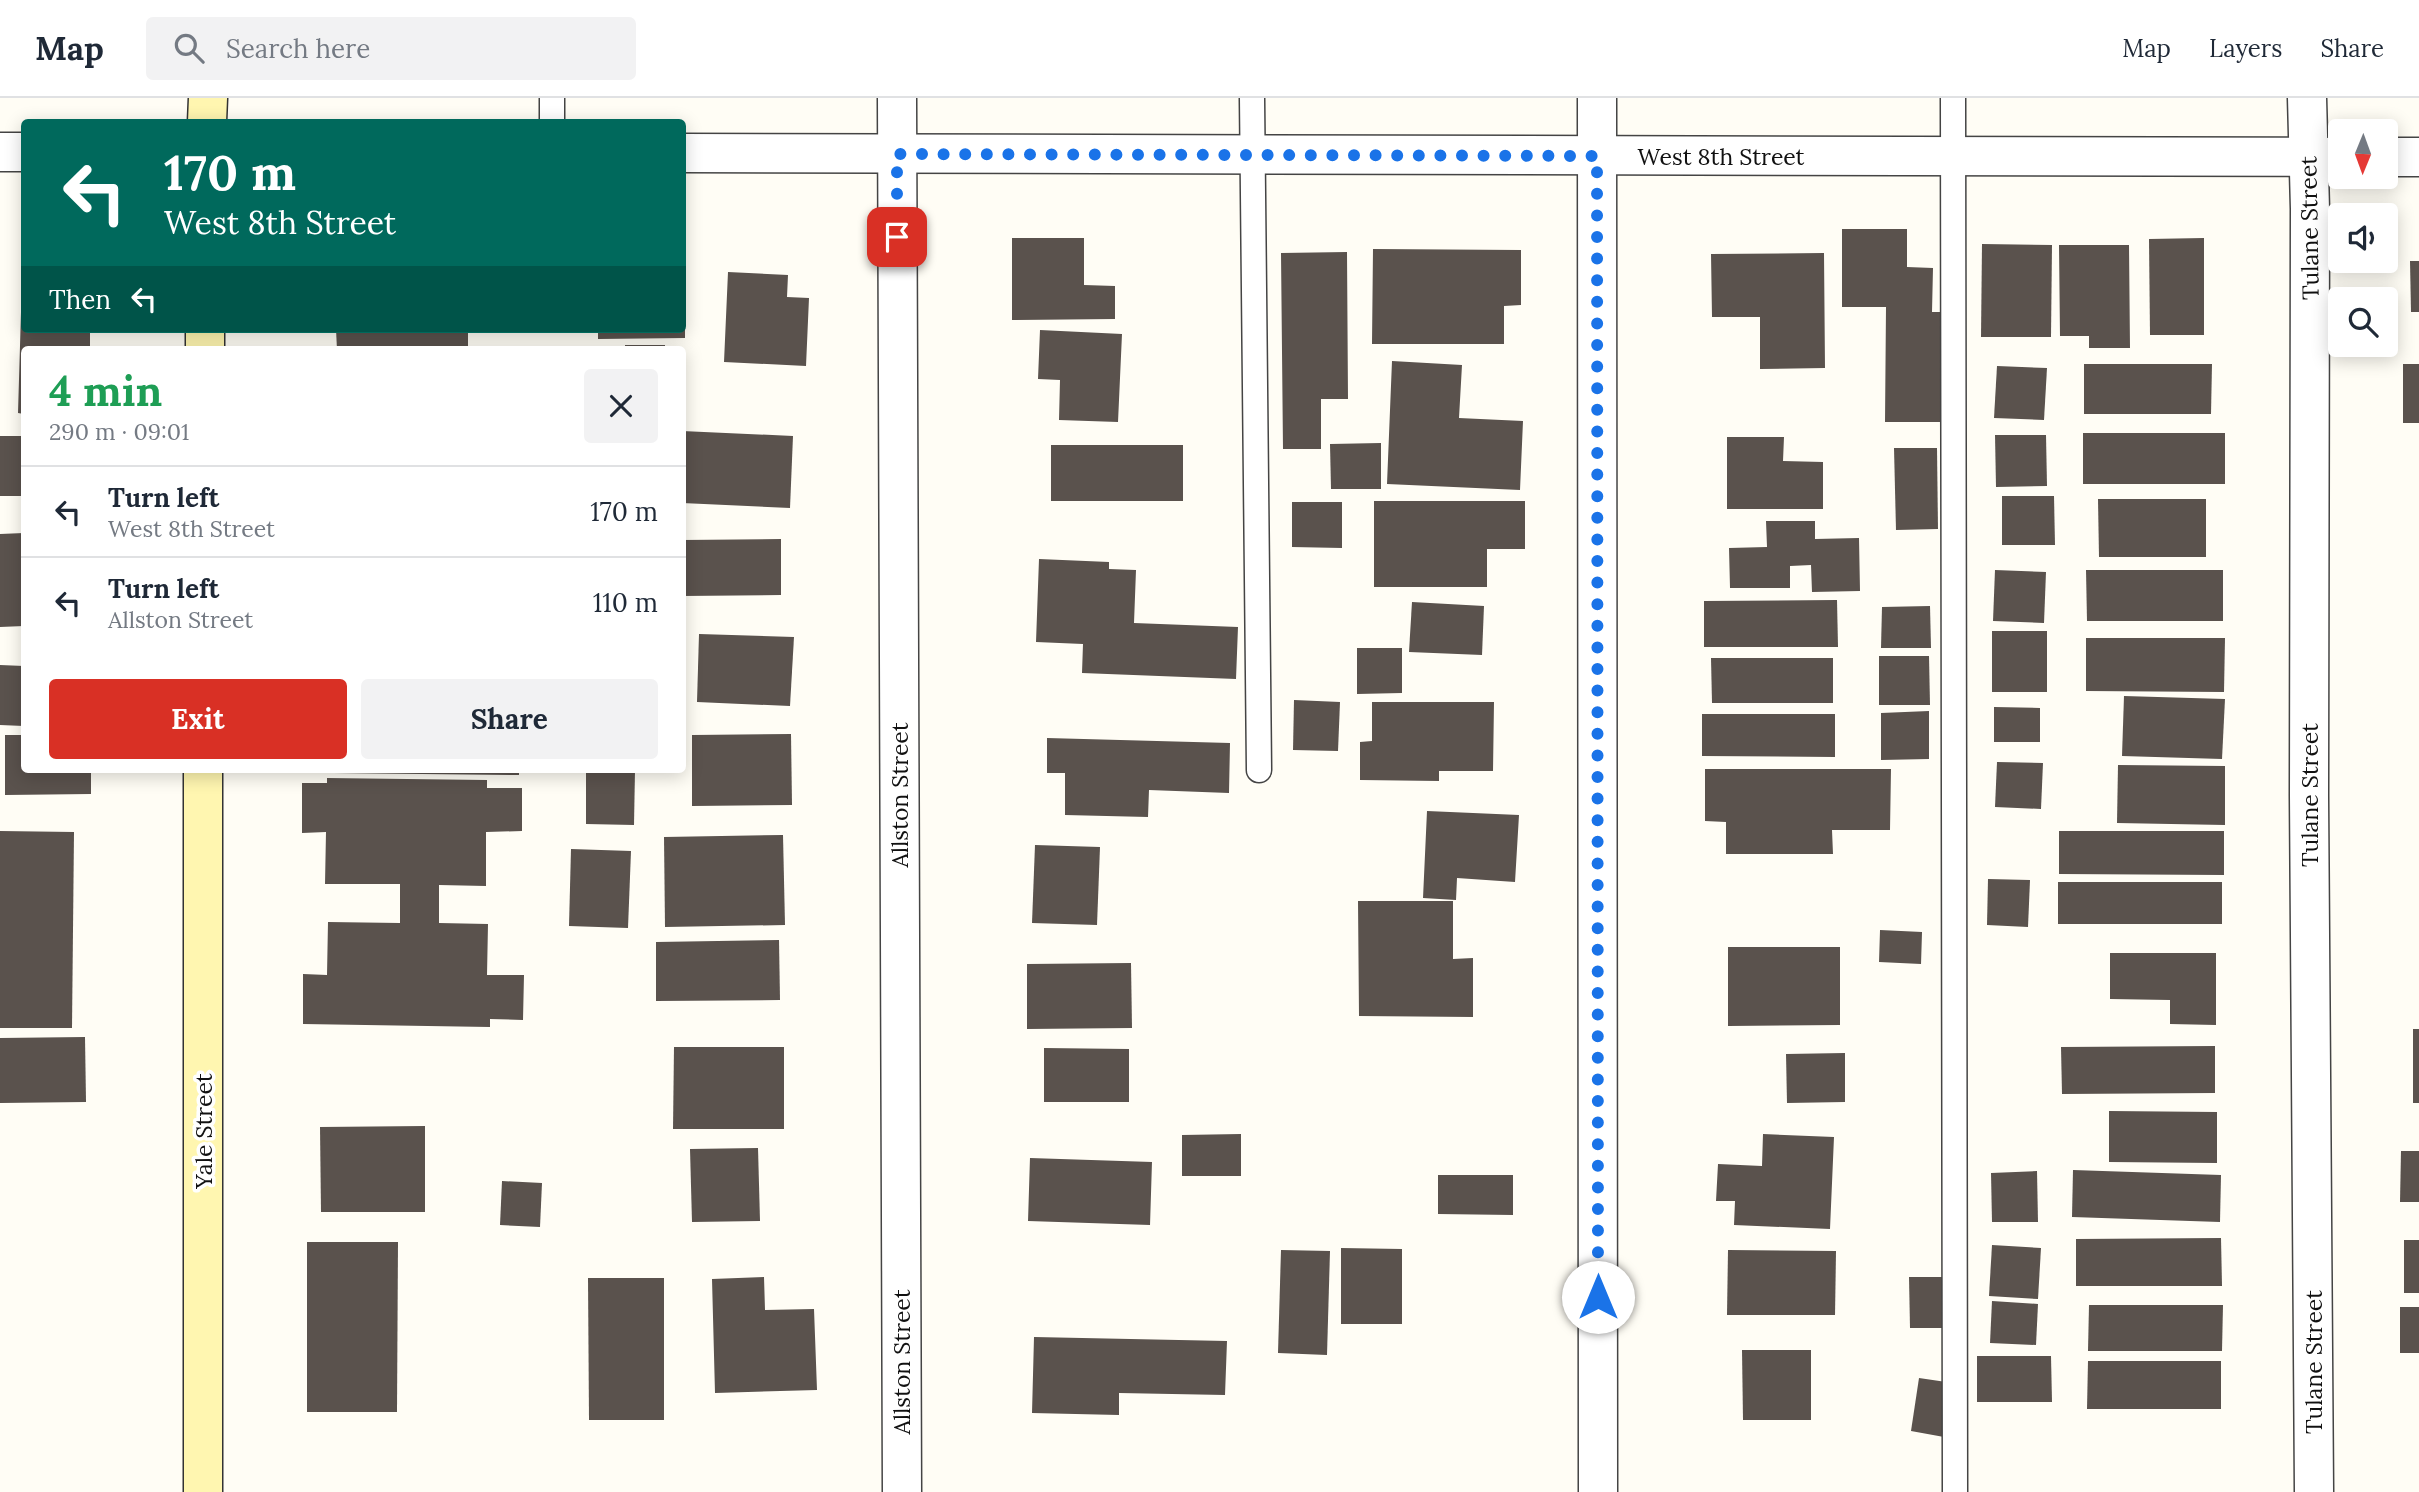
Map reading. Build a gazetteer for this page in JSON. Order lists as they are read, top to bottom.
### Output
{
  "streets": {
    "main road": ["Yale Street"],
    "street": ["West 8th Street", "Tulane Street", "Allston Street"]
  },
  "crossings": [
    ["West 8th Street", "Tulane Street"],
    ["West 8th Street", "Allston Street"]
  ],
  "north": "bottom",
  "page": {
    "header": "Map",
    "search": "Search here",
    "nav": ["Map", "Layers", "Share"],
    "turn": ["170 m", "West 8th Street"],
    "then": "Then",
    "heading": ["4 min", "290 m · 09:01"],
    "list": [
      {
        "name": "Turn left",
        "note": "West 8th Street",
        "value": "170 m"
      },
      {
        "name": "Turn left",
        "note": "Allston Street",
        "value": "110 m"
      }
    ],
    "buttons": ["Exit", "Share"]
  }
}
